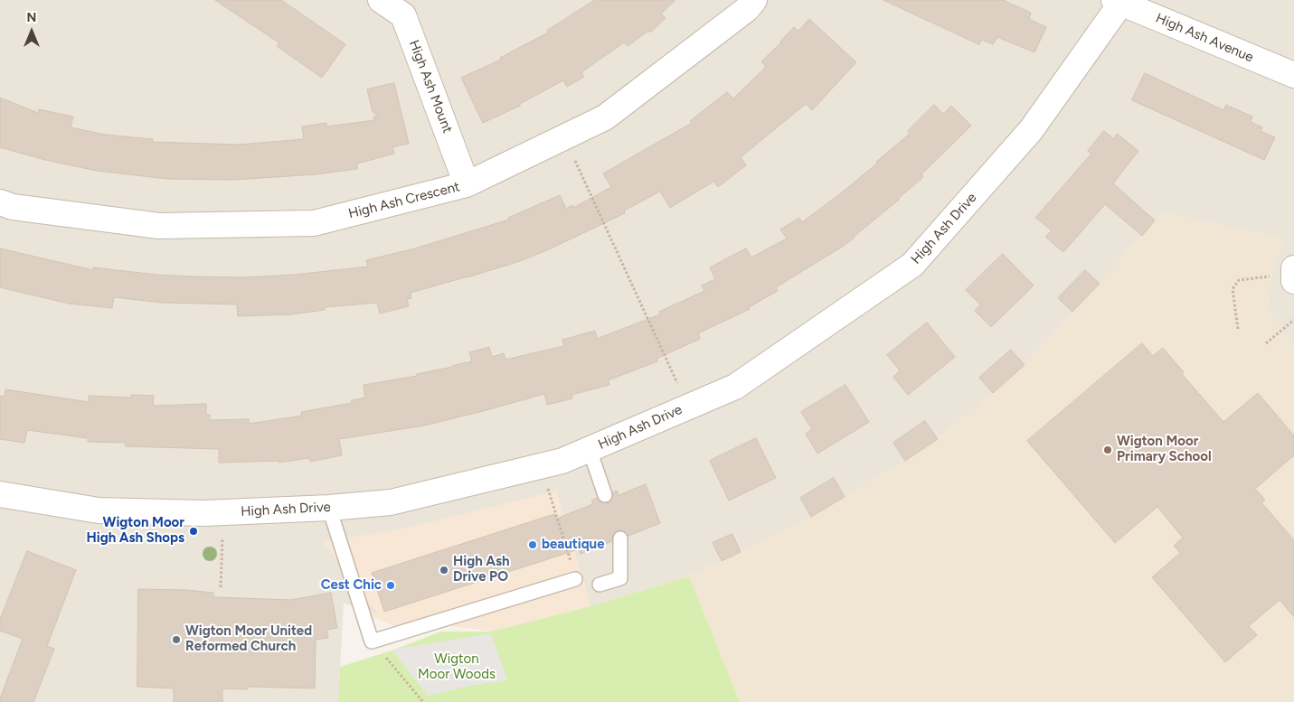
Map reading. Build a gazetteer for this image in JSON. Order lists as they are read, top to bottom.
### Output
{
  "streets": {
    "street": [
      "High Ash Avenue",
      "High Ash Mount",
      "High Ash Crescent",
      "High Ash Drive"
    ]
  },
  "crossings": [
    ["High Ash Avenue", "High Ash Drive"],
    ["High Ash Mount", "High Ash Crescent"]
  ],
  "parks": ["Wigton Moor Woods"],
  "places": [
    "Wigton Moor Primary School",
    "Wigton Moor High Ash Shops",
    "beautique",
    "High Ash Drive PO",
    "Cest Chic",
    "Wigton Moor United Reformed Church"
  ],
  "north": "top"
}
